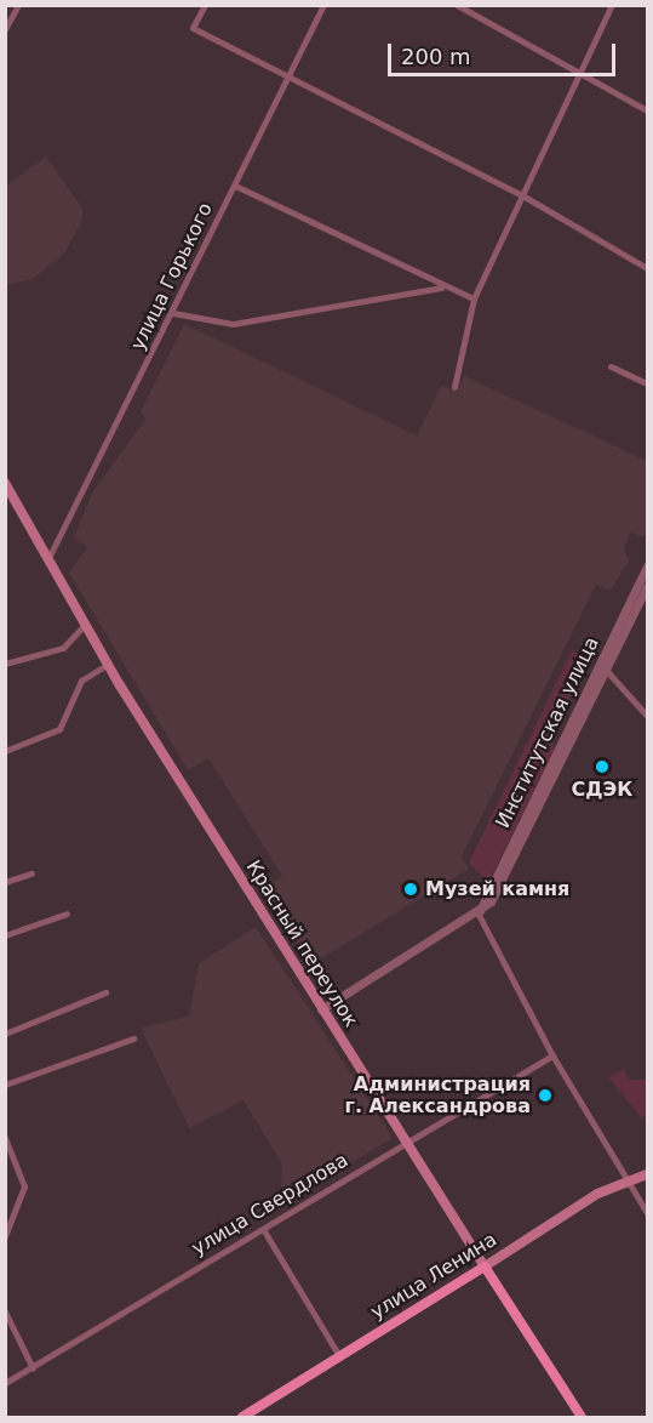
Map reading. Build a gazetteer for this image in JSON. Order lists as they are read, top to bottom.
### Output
{
  "streets": {
    "main road": ["Красный переулок", "улица Ленина"],
    "street": ["улица Горького", "Институтская улица", "улица Свердлова"]
  },
  "crossings": [
    ["улица Горького", "Красный переулок"],
    ["Красный переулок", "улица Свердлова"],
    ["Красный переулок", "улица Ленина"]
  ],
  "places": ["СДЭК", "Музей камня", "Администрация г. Александрова"],
  "scale_bar": "200 m"
}
